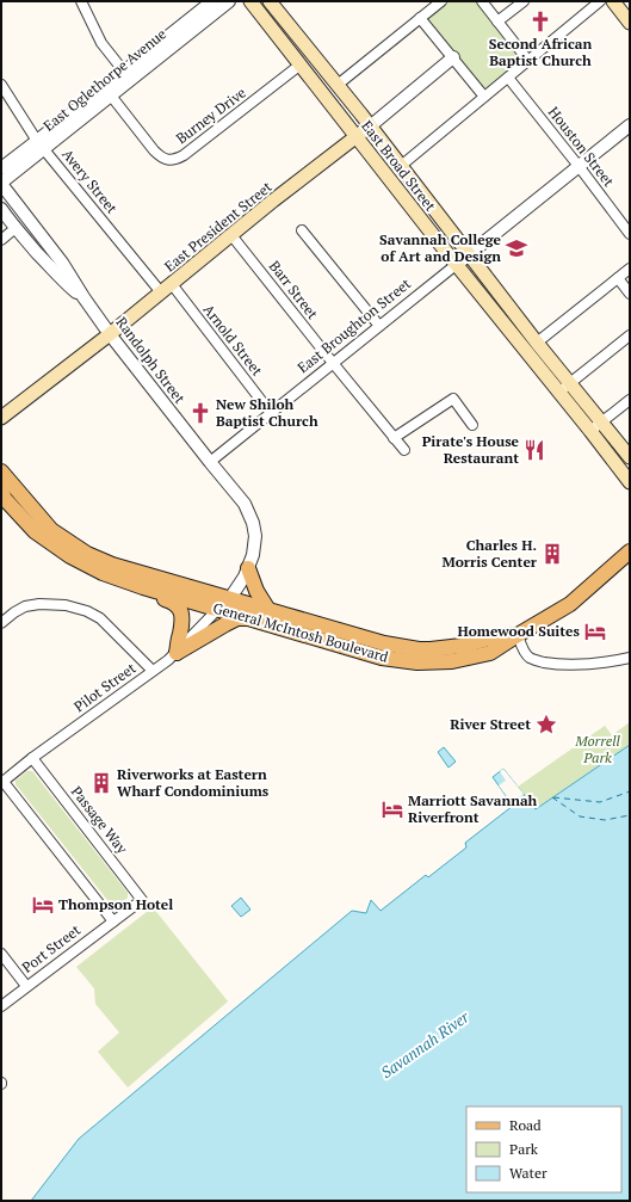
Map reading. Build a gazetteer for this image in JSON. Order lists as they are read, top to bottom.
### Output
{
  "streets": {
    "main road": ["East Broad Street", "East President Street", "General McIntosh Boulevard"],
    "street": [
      "East Oglethorpe Avenue",
      "Burney Drive",
      "Houston Street",
      "Avery Street",
      "Barr Street",
      "East Broughton Street",
      "Arnold Street",
      "Randolph Street",
      "Pilot Street",
      "Passage Way",
      "Port Street"
    ]
  },
  "crossings": [
    ["East Oglethorpe Avenue", "Burney Drive"],
    ["East Oglethorpe Avenue", "Avery Street"],
    ["East Oglethorpe Avenue", "Randolph Street"],
    ["Burney Drive", "East Broad Street"],
    ["Houston Street", "East Broughton Street"],
    ["East Broad Street", "East President Street"],
    ["East Broad Street", "East Broughton Street"],
    ["Avery Street", "East President Street"],
    ["Avery Street", "Arnold Street"],
    ["East President Street", "Barr Street"],
    ["East President Street", "Arnold Street"],
    ["East President Street", "Randolph Street"],
    ["Barr Street", "East Broughton Street"],
    ["East Broughton Street", "Arnold Street"],
    ["East Broughton Street", "Randolph Street"],
    ["Randolph Street", "General McIntosh Boulevard"],
    ["Randolph Street", "Pilot Street"],
    ["General McIntosh Boulevard", "Pilot Street"],
    ["Pilot Street", "Passage Way"],
    ["Passage Way", "Port Street"]
  ],
  "water": ["Savannah River"],
  "parks": ["Morrell Park"],
  "places": {
    "church": ["Second African Baptist Church", "New Shiloh Baptist Church"],
    "school or university": ["Savannah College of Art and Design"],
    "restaurant": ["Pirate's House Restaurant"],
    "building": ["Charles H. Morris Center", "Riverworks at Eastern Wharf Condominiums"],
    "hotel": ["Homewood Suites", "Marriott Savannah Riverfront", "Thompson Hotel"],
    "place": ["River Street"]
  },
  "legend": ["Road", "Park", "Water"]
}
